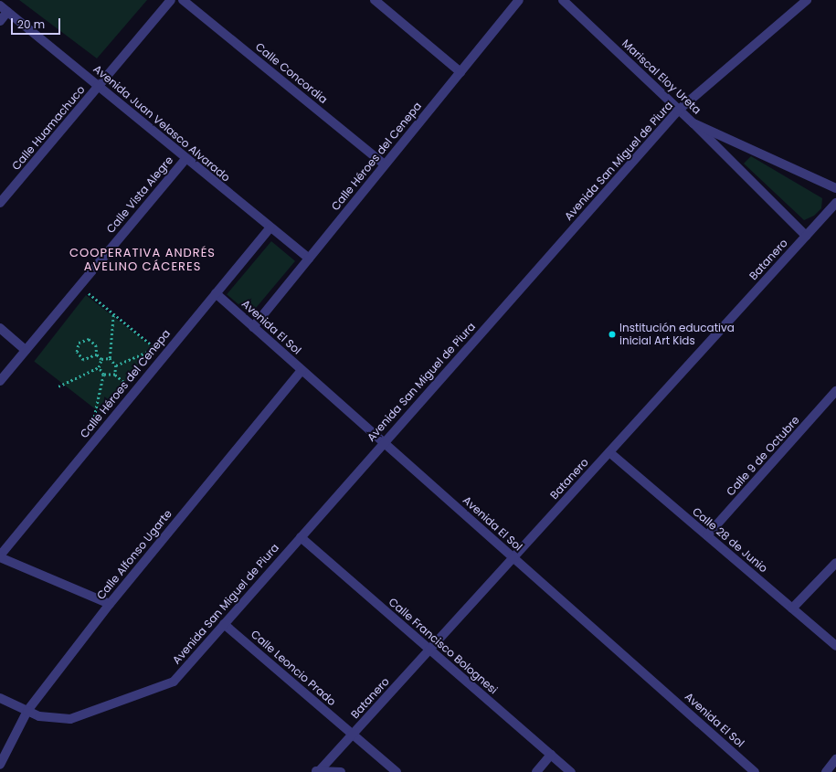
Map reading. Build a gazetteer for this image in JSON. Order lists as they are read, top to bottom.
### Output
{
  "streets": {
    "street": [
      "Calle Concordia",
      "Mariscal Eloy Ureta",
      "Avenida Juan Velasco Alvarado",
      "Calle Huamachuco",
      "Calle Héroes del Cenepa",
      "Avenida San Miguel de Piura",
      "Calle Vista Alegre",
      "Batanero",
      "Avenida El Sol",
      "Calle 9 de Octubre",
      "Calle 28 de Junio",
      "Calle Alfonso Ugarte",
      "Calle Francisco Bolognesi",
      "Calle Leoncio Prado"
    ]
  },
  "crossings": [
    ["Calle Concordia", "Calle Héroes del Cenepa"],
    ["Mariscal Eloy Ureta", "Avenida San Miguel de Piura"],
    ["Avenida Juan Velasco Alvarado", "Calle Huamachuco"],
    ["Avenida Juan Velasco Alvarado", "Calle Héroes del Cenepa"],
    ["Avenida Juan Velasco Alvarado", "Calle Vista Alegre"],
    ["Calle Héroes del Cenepa", "Avenida El Sol"],
    ["Avenida San Miguel de Piura", "Avenida El Sol"],
    ["Avenida San Miguel de Piura", "Calle Alfonso Ugarte"],
    ["Avenida San Miguel de Piura", "Calle Francisco Bolognesi"],
    ["Avenida San Miguel de Piura", "Calle Leoncio Prado"],
    ["Batanero", "Avenida El Sol"],
    ["Batanero", "Calle 28 de Junio"],
    ["Batanero", "Calle Francisco Bolognesi"],
    ["Batanero", "Calle Leoncio Prado"],
    ["Avenida El Sol", "Calle Alfonso Ugarte"],
    ["Calle 9 de Octubre", "Calle 28 de Junio"]
  ],
  "districts": ["COOPERATIVA ANDRÉS AVELINO CÁCERES"],
  "places": ["Institución educativa inicial Art Kids"],
  "scale_bar": "20 m"
}
